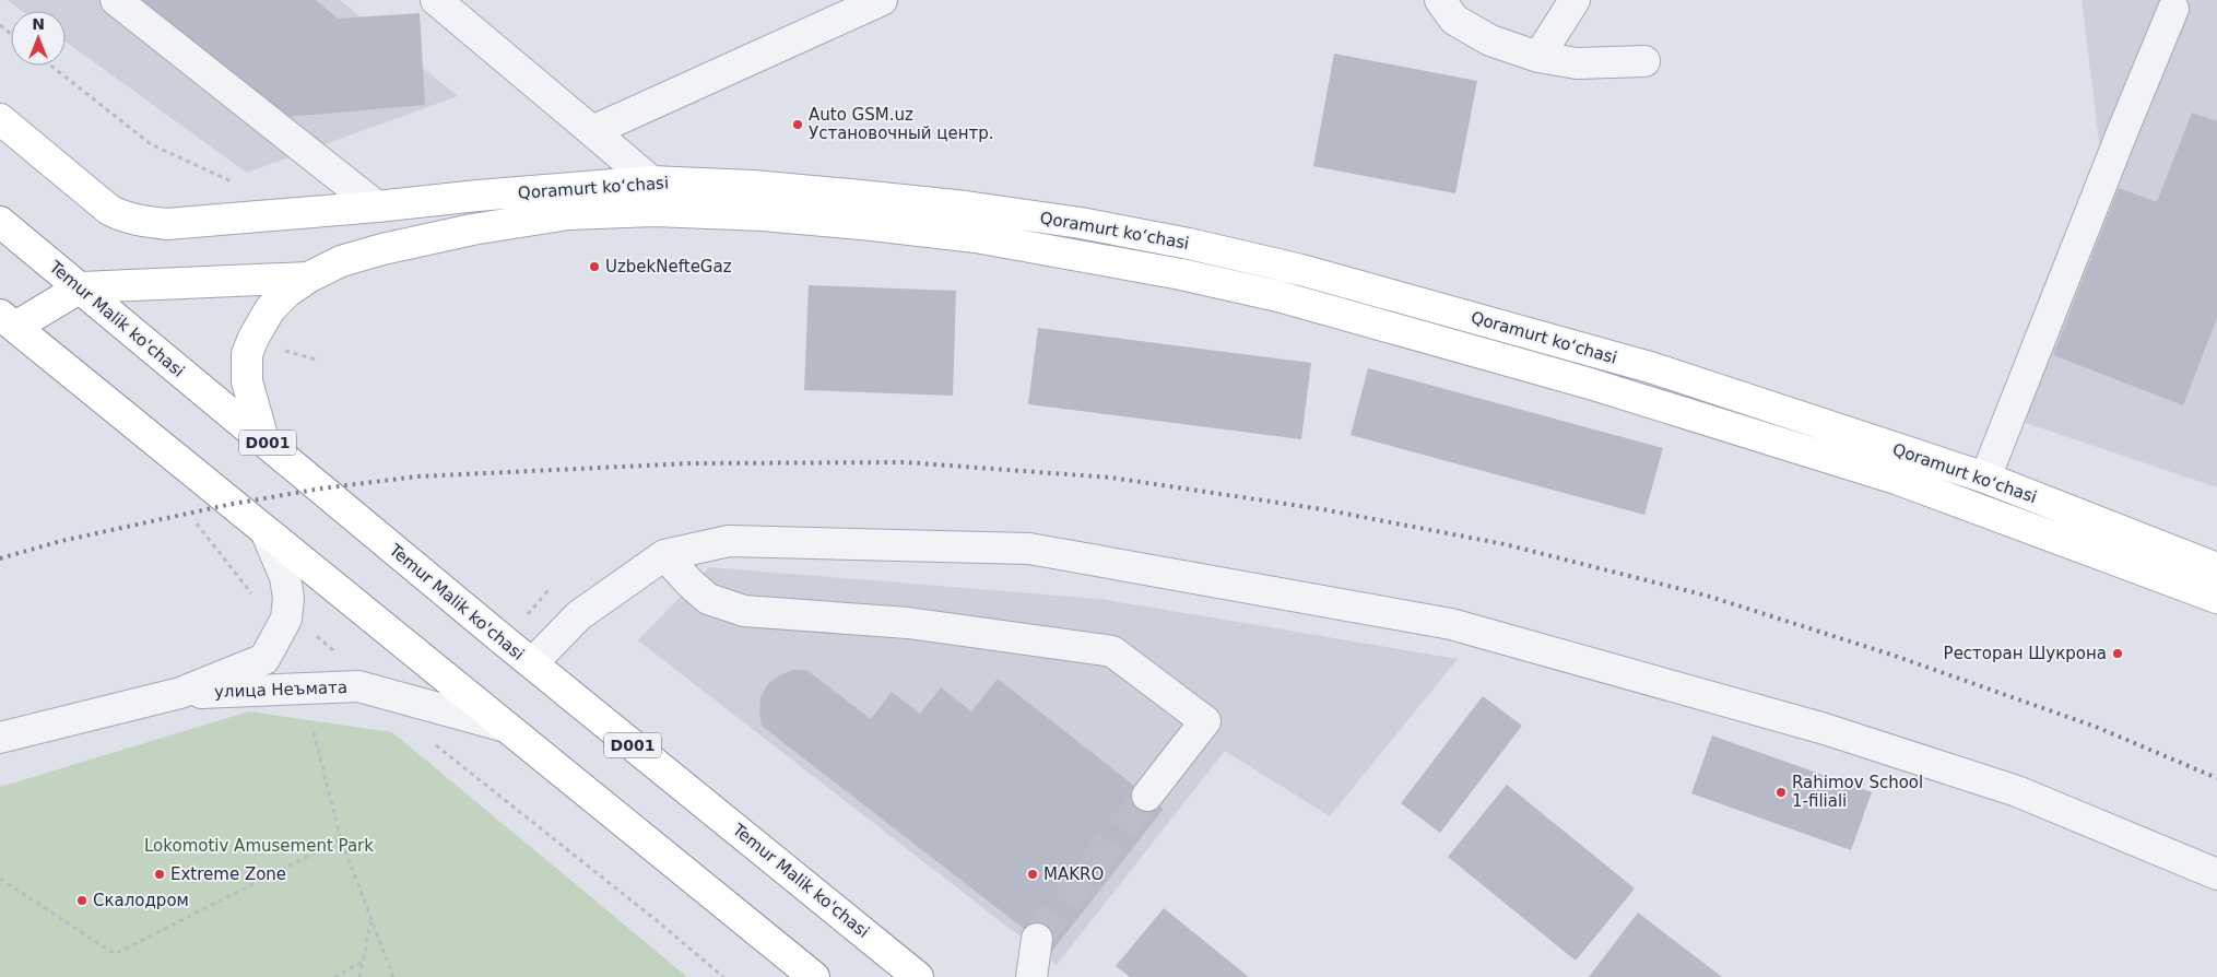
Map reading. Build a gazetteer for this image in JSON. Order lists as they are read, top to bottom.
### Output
{
  "streets": {
    "main road": ["Qoramurt koʻchasi", "Temur Malik ko'chasi", "D001"],
    "street": ["улица Неъмата"]
  },
  "crossings": [
    ["Qoramurt koʻchasi", "Temur Malik ko'chasi"]
  ],
  "parks": ["Lokomotiv Amusement Park"],
  "places": [
    "Auto GSM.uz Установочный центр.",
    "UzbekNefteGaz",
    "Ресторан Шукрона",
    "Rahimov School 1-filiali",
    "Extreme Zone",
    "MAKRO",
    "Скалодром"
  ],
  "north": "top"
}
